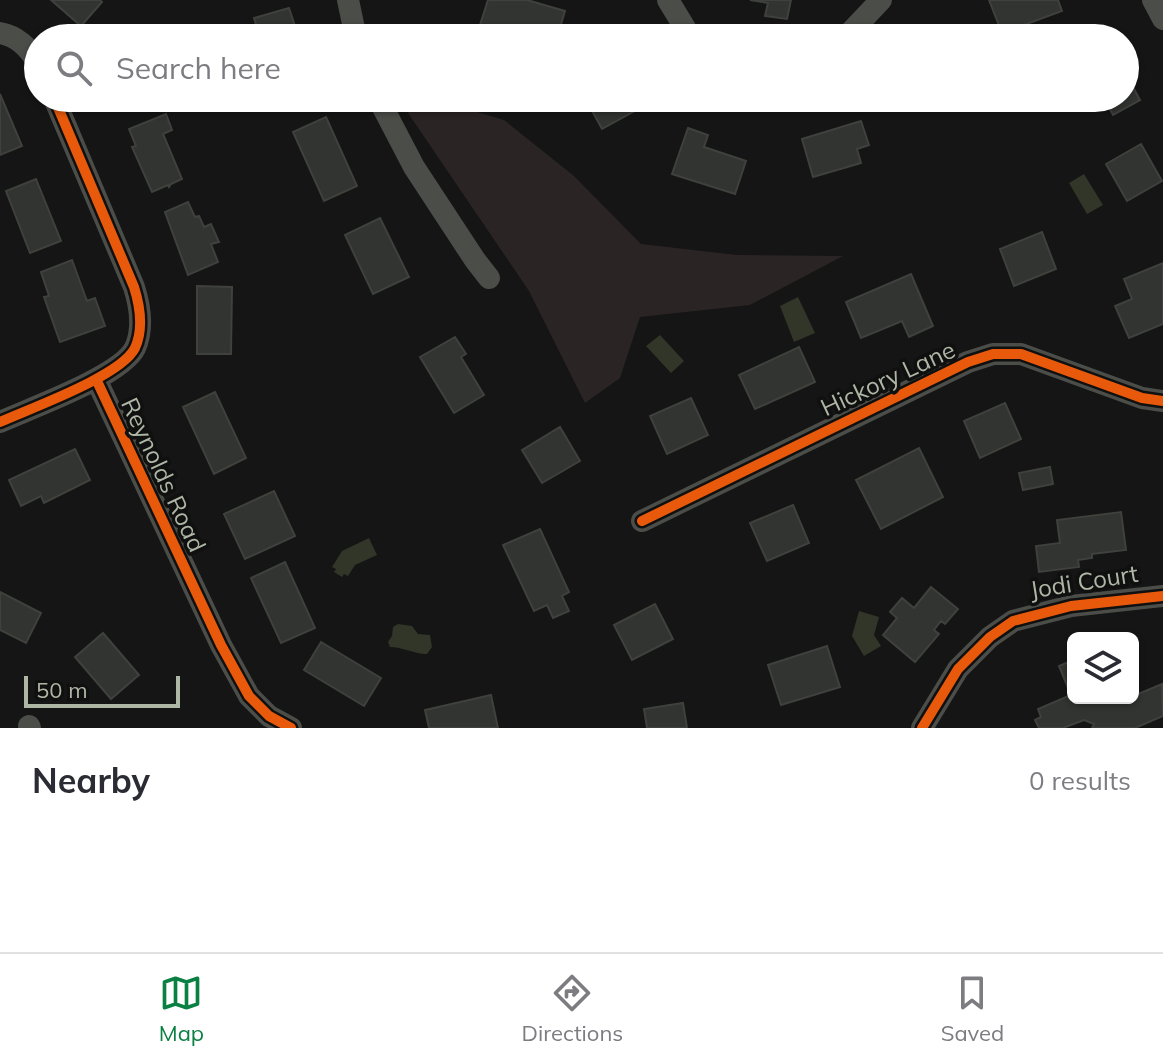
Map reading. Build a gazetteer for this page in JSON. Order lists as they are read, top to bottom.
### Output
{
  "streets": {
    "street": ["Hickory Lane", "Reynolds Road", "Jodi Court"]
  },
  "scale_bar": "50 m",
  "page": {
    "search": "Search here",
    "scale": "50 m",
    "heading": ["Nearby", "0 results"],
    "nav": ["Map", "Directions", "Saved"]
  }
}
